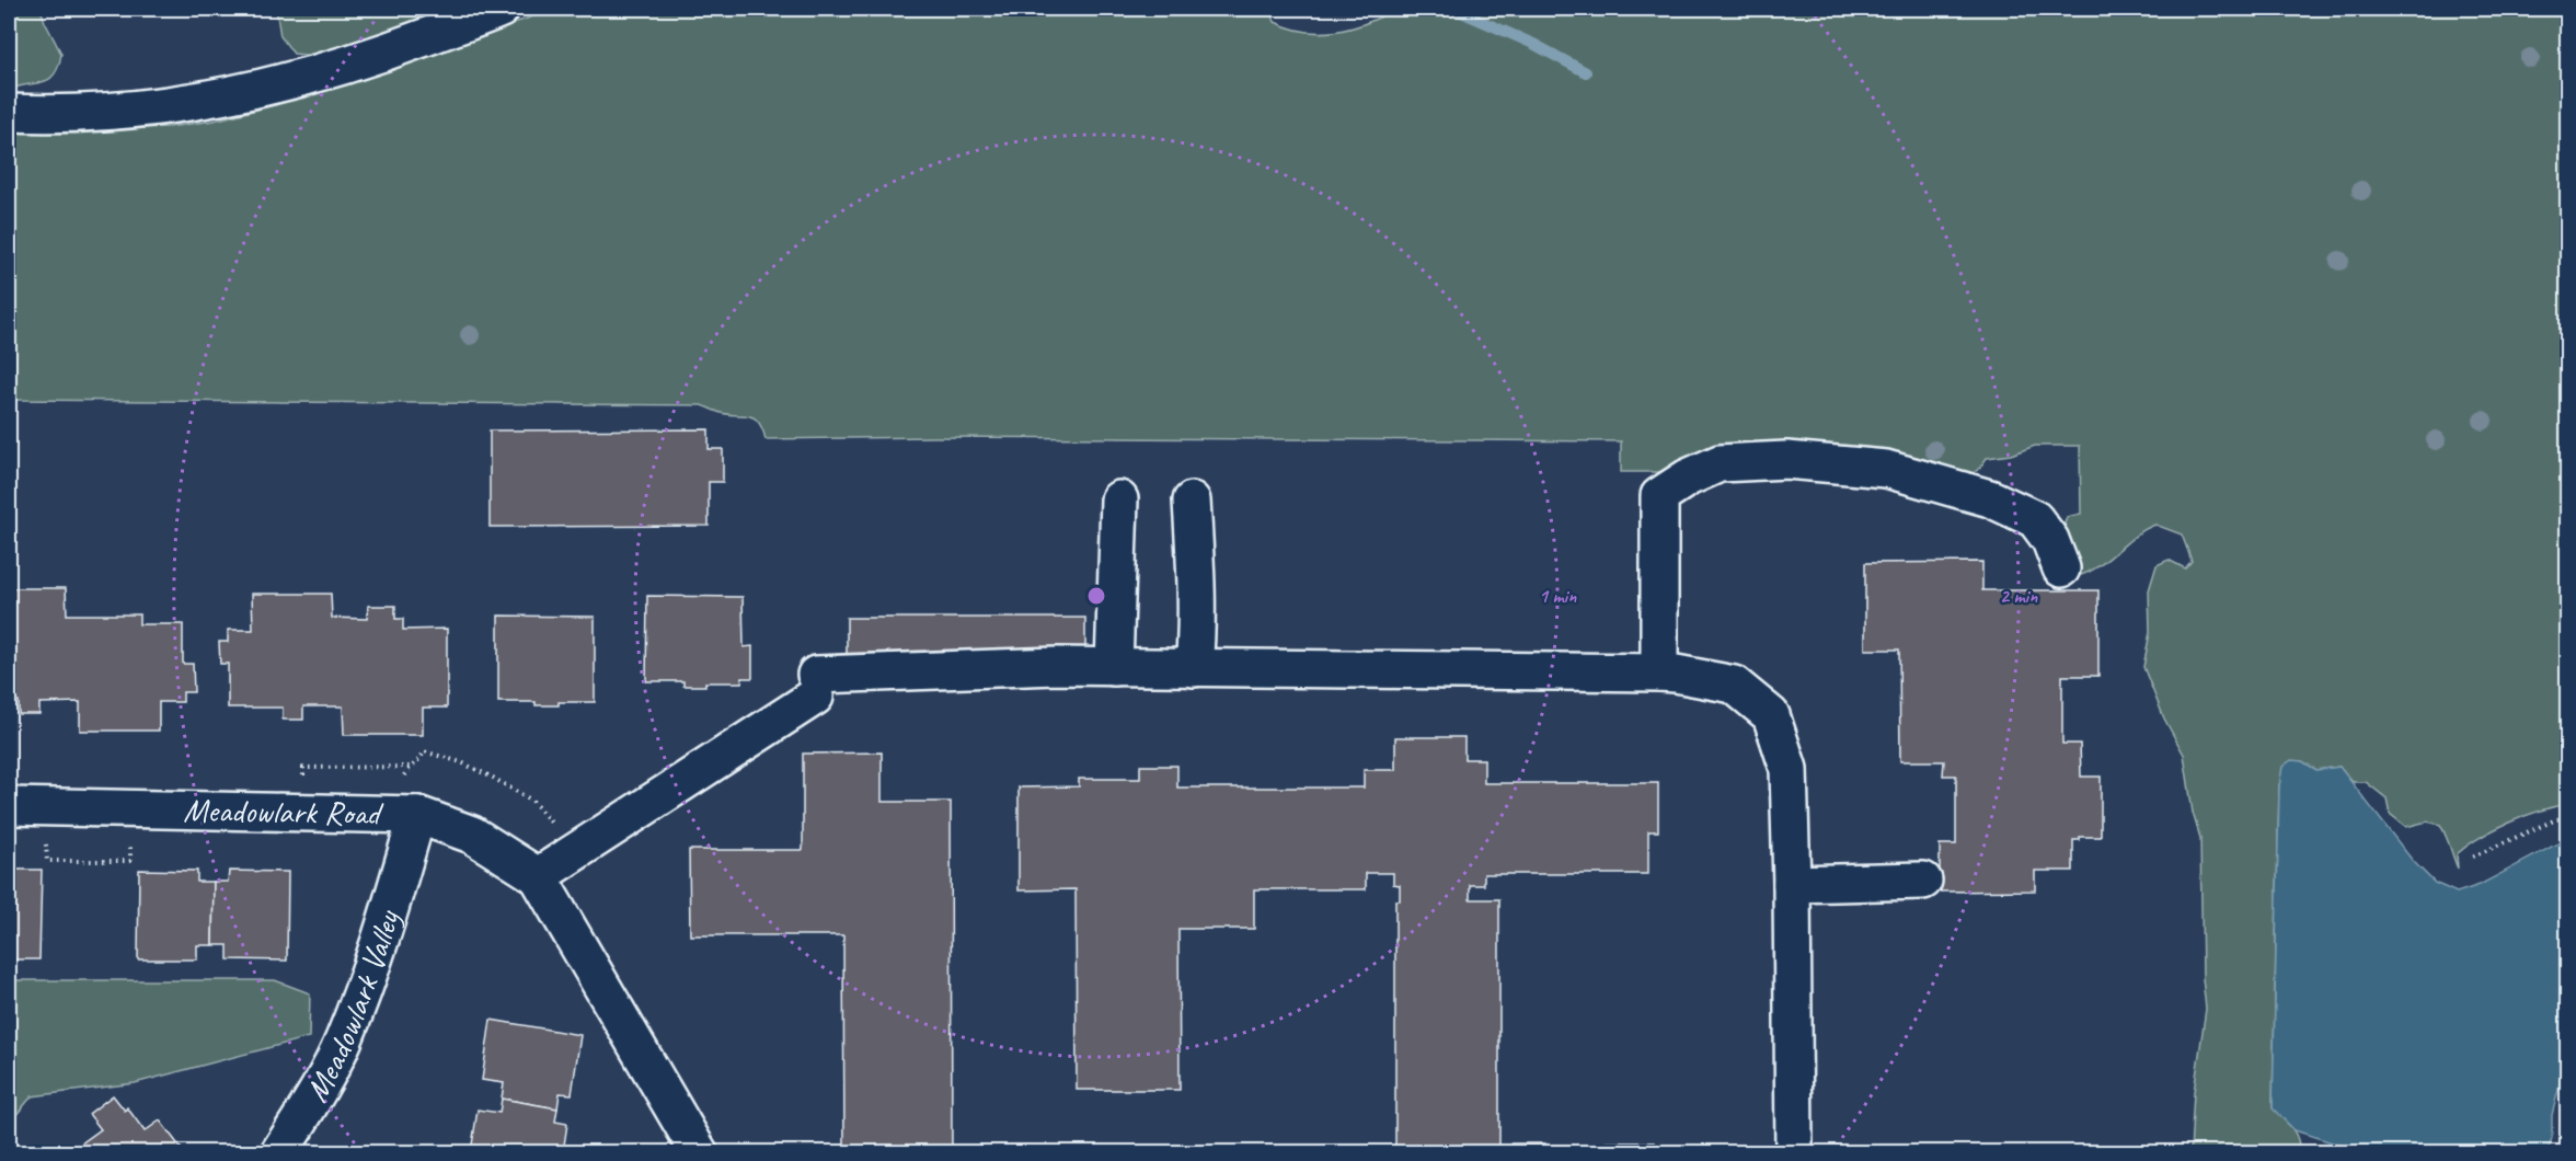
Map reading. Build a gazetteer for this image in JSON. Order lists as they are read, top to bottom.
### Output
{
  "streets": {
    "street": ["Meadowlark Road", "Meadowlark Valley"]
  },
  "crossings": [
    ["Meadowlark Road", "Meadowlark Valley"]
  ],
  "rings": ["1 min", "2 min"]
}
